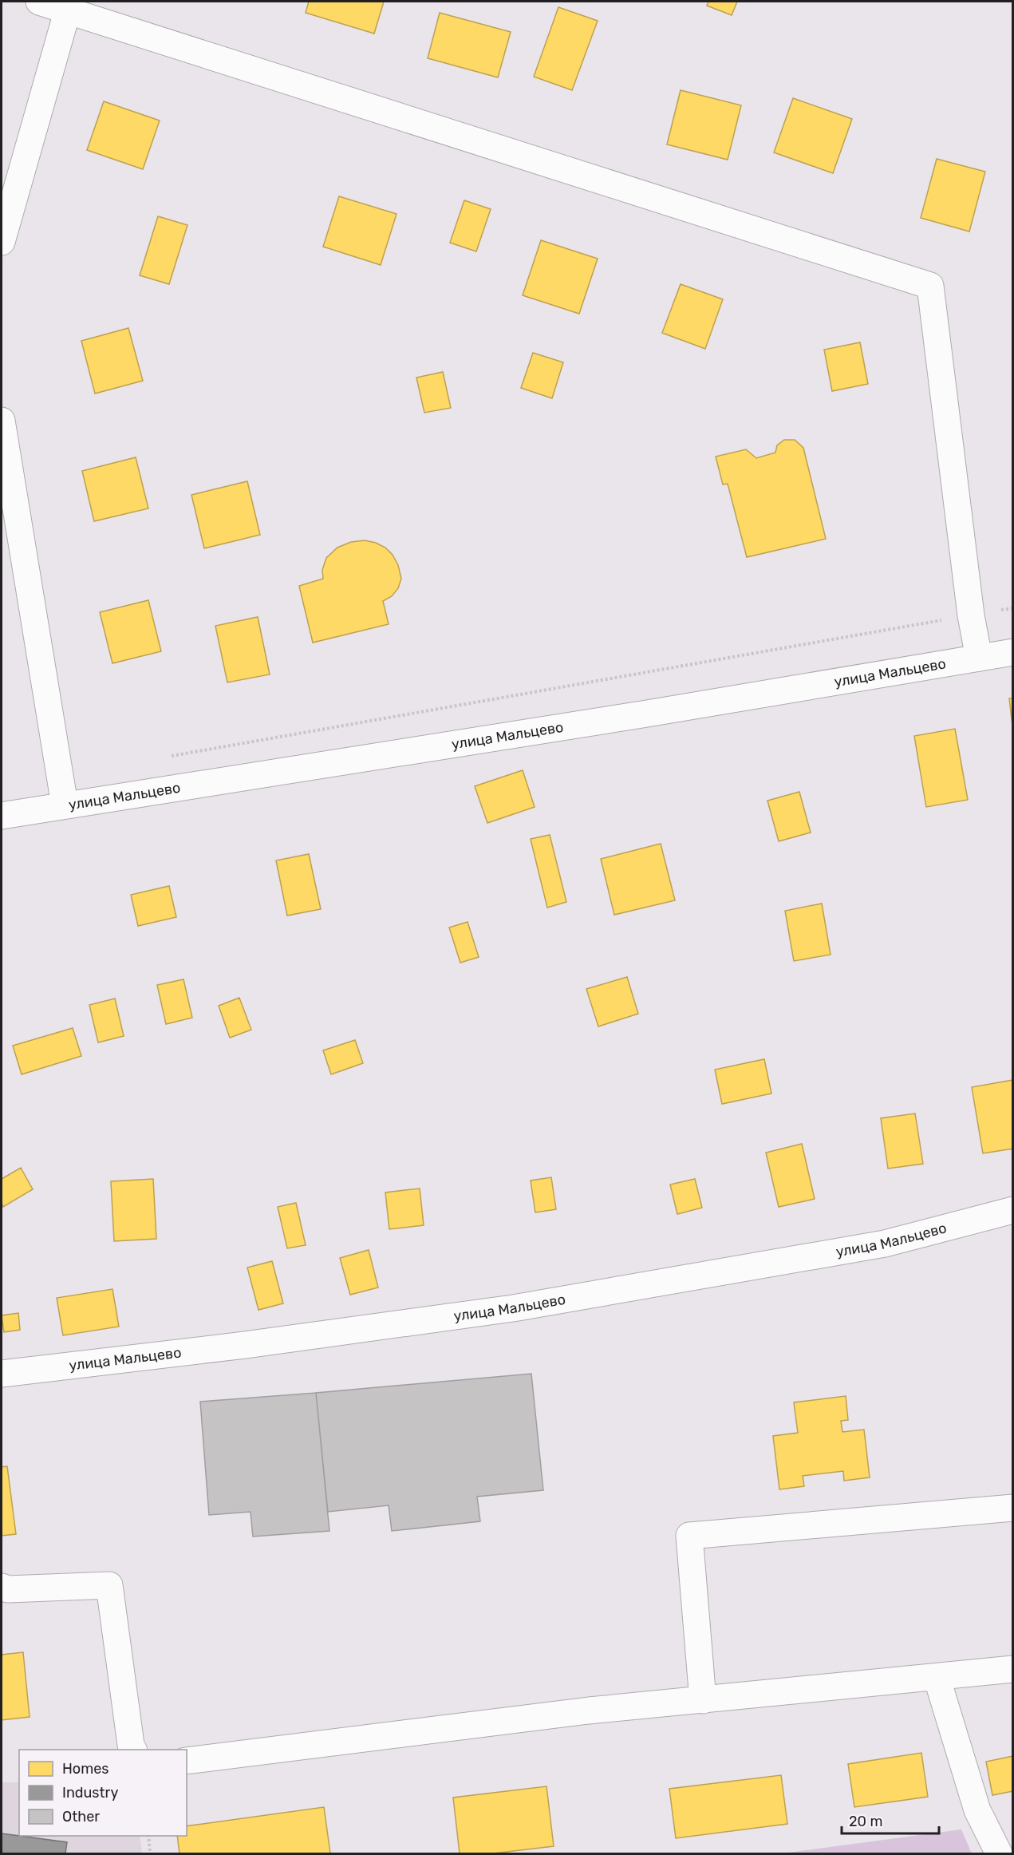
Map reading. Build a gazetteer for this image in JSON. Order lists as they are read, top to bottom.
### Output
{
  "streets": {
    "street": ["улица Мальцево"]
  },
  "legend": ["Homes", "Industry", "Other"],
  "scale_bar": "20 m"
}
